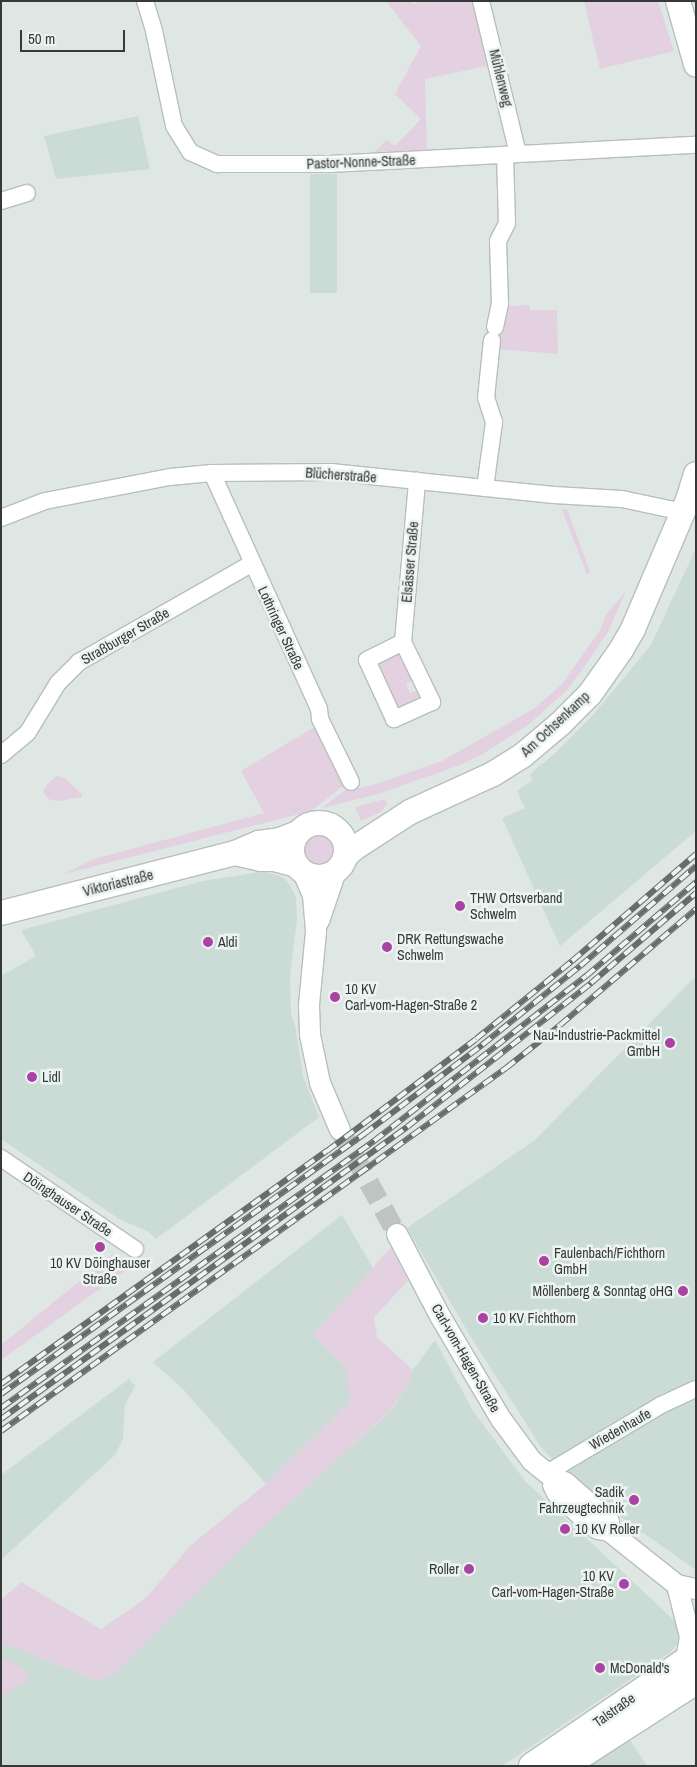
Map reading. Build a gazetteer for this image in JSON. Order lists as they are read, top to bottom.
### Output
{
  "streets": {
    "main road": ["Am Ochsenkamp", "Viktoriastraße", "Talstraße"],
    "street": [
      "Mühlenweg",
      "Pastor-Nonne-Straße",
      "Blücherstraße",
      "Elsässer Straße",
      "Lothringer Straße",
      "Straßburger Straße",
      "Döinghauser Straße",
      "Carl-vom-Hagen-Straße",
      "Wiedenhaufe"
    ]
  },
  "crossings": [
    ["Mühlenweg", "Pastor-Nonne-Straße"],
    ["Blücherstraße", "Elsässer Straße"],
    ["Blücherstraße", "Lothringer Straße"],
    ["Blücherstraße", "Am Ochsenkamp"],
    ["Lothringer Straße", "Straßburger Straße"],
    ["Am Ochsenkamp", "Viktoriastraße"],
    ["Carl-vom-Hagen-Straße", "Wiedenhaufe"]
  ],
  "places": [
    "THW Ortsverband Schwelm",
    "Aldi",
    "DRK Rettungswache Schwelm",
    "10 KV Carl-vom-Hagen-Straße 2",
    "Nau-Industrie-Packmittel GmbH",
    "Lidl",
    "10 KV Döinghauser Straße",
    "Faulenbach/Fichthorn GmbH",
    "Möllenberg & Sonntag oHG",
    "10 KV Fichthorn",
    "Sadik Fahrzeugtechnik",
    "10 KV Roller",
    "Roller",
    "10 KV Carl-vom-Hagen-Straße",
    "McDonald's"
  ],
  "scale_bar": "50 m"
}
